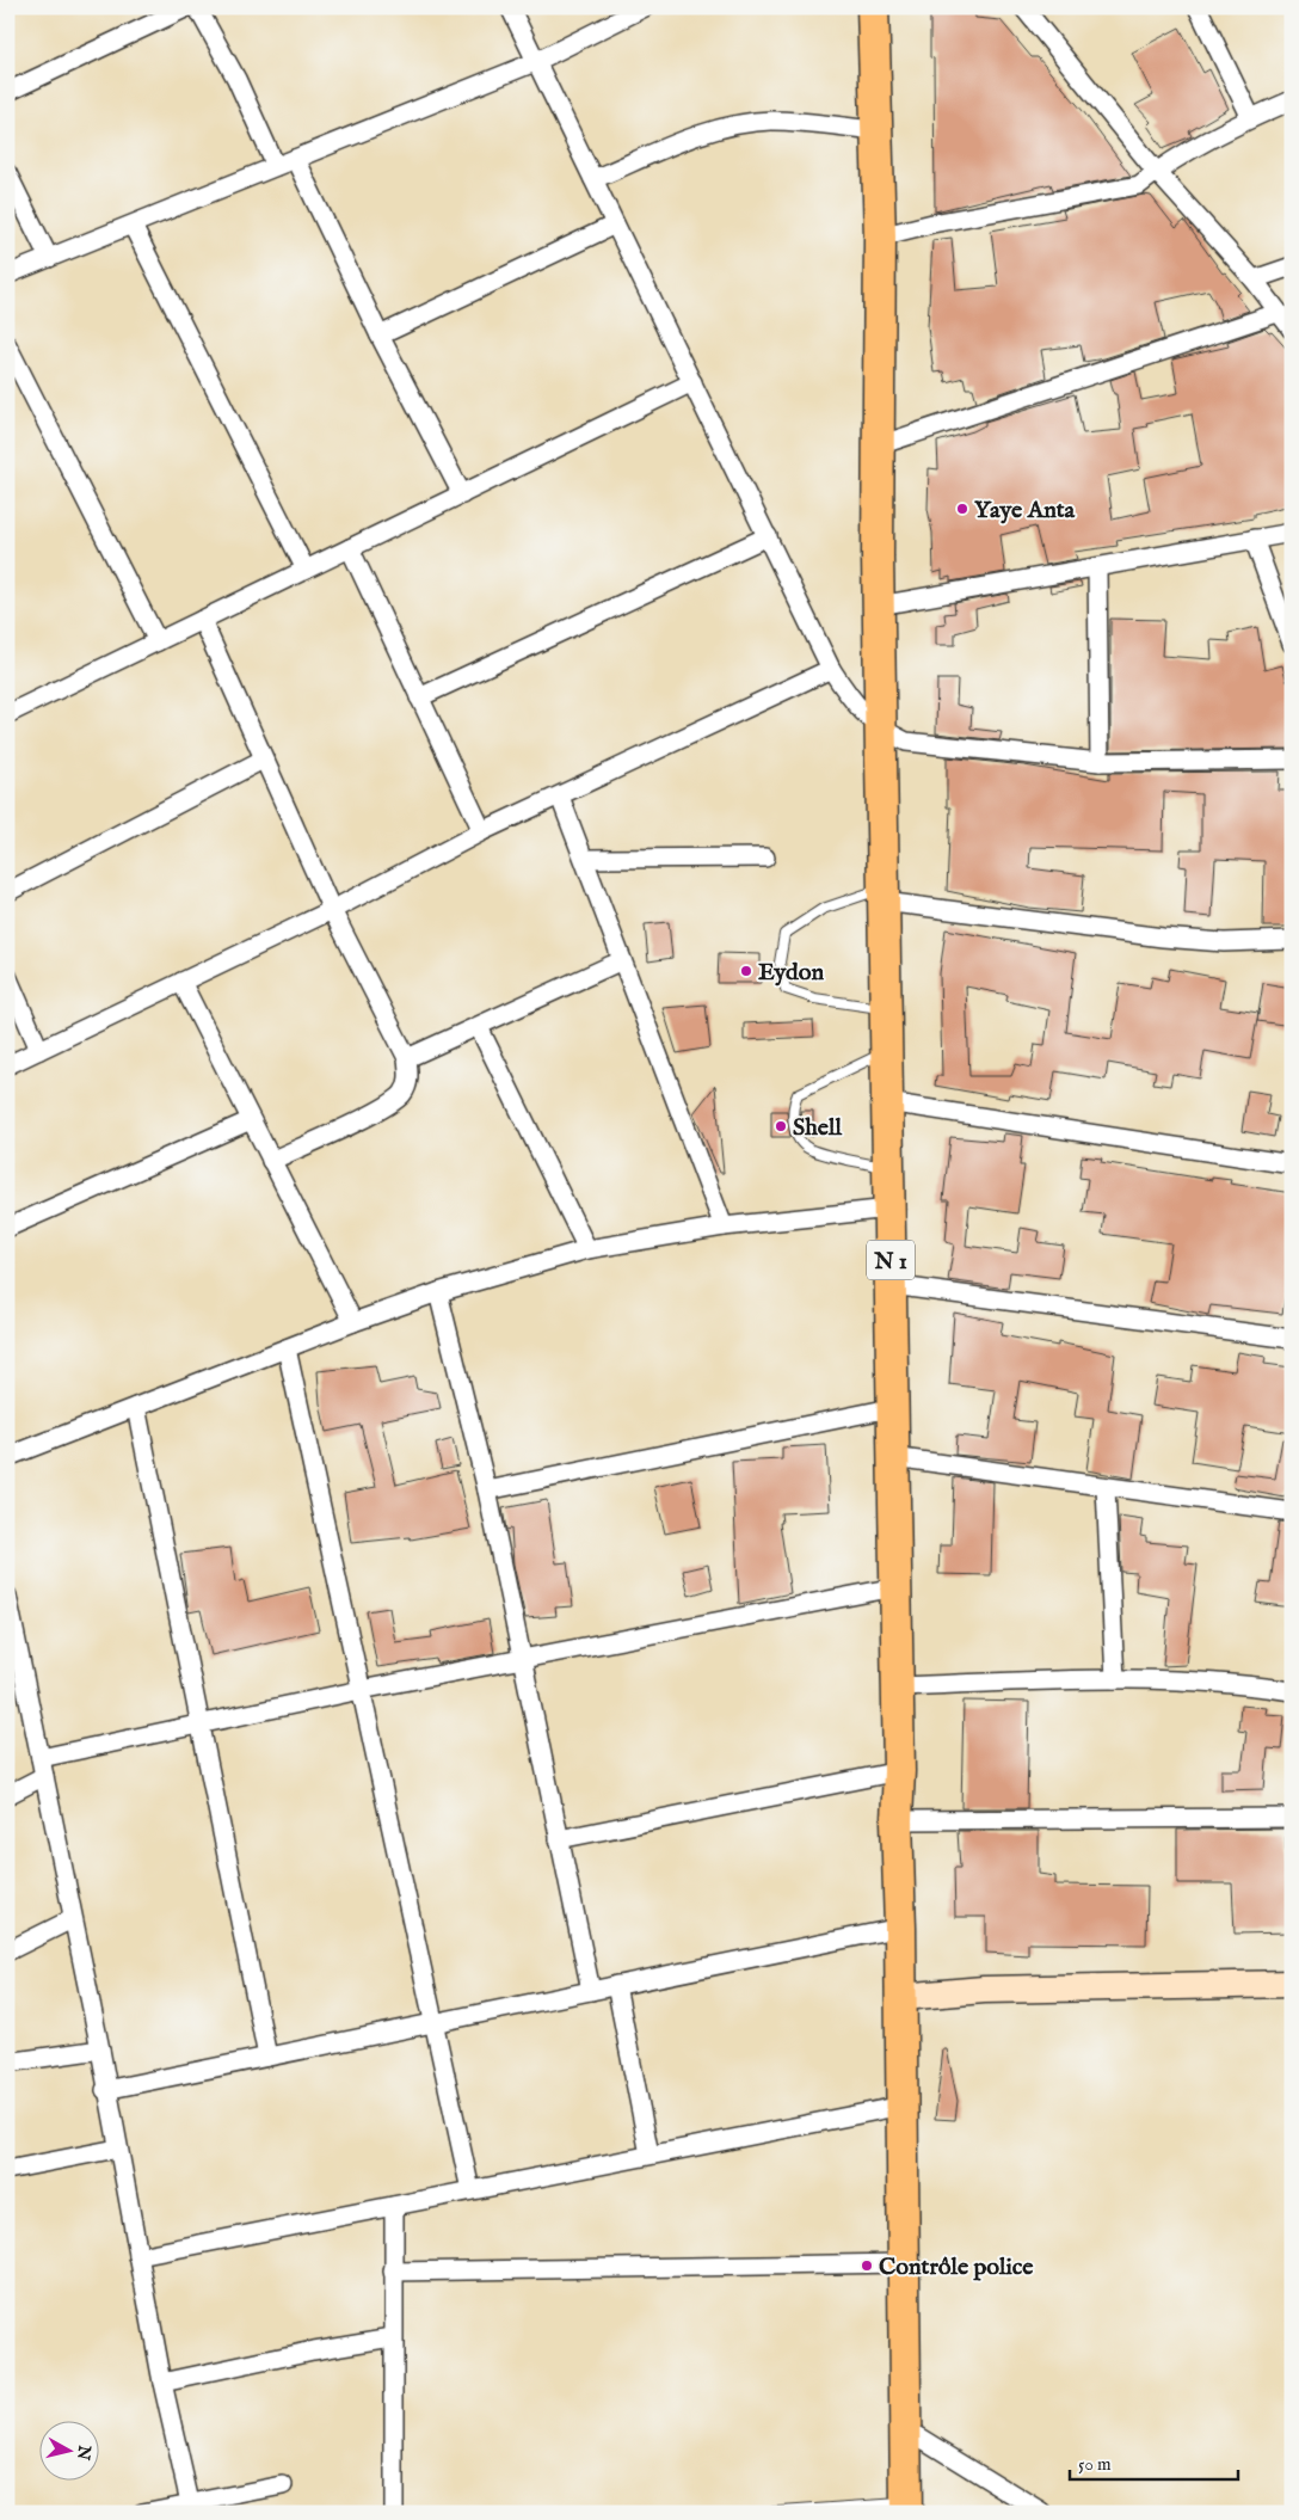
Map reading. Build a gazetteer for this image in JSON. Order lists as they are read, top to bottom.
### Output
{
  "streets": {
    "highway": ["N 1"]
  },
  "places": [
    "Yaye Anta",
    "Eydon",
    "Shell",
    "Contrôle police"
  ],
  "scale_bar": "50 m",
  "north": "right"
}
